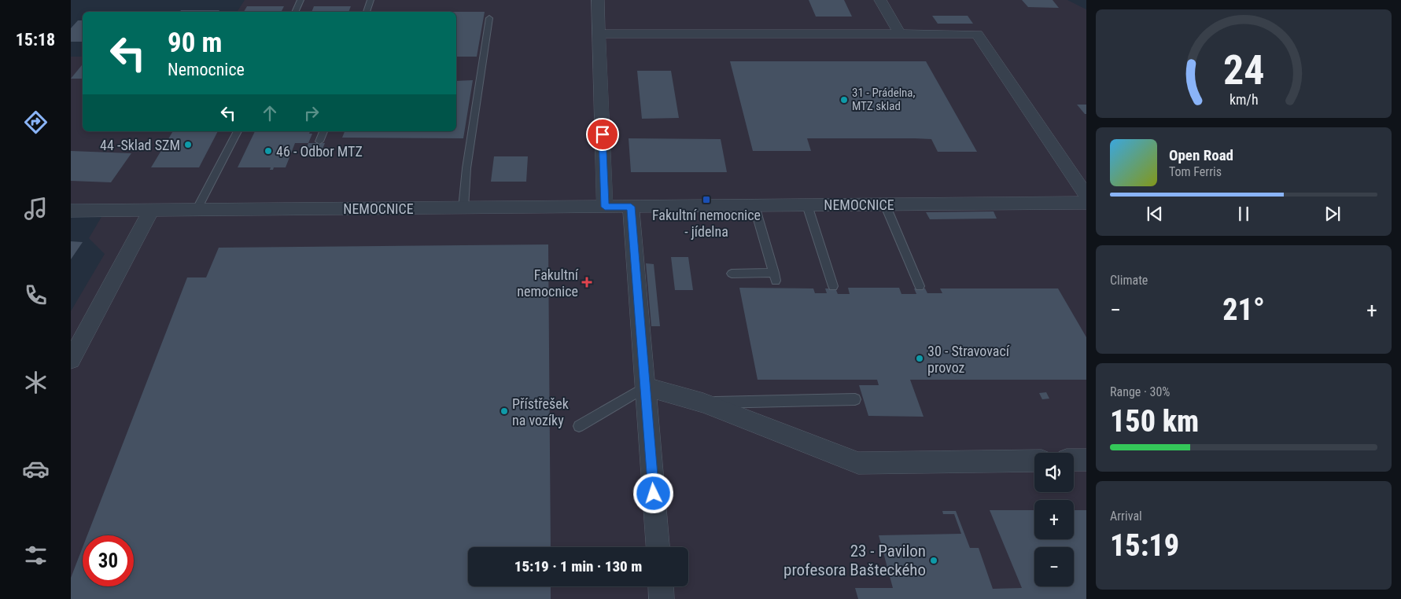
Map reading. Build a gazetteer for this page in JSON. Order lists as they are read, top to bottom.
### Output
{
  "streets": {
    "street": ["NEMOCNICE"]
  },
  "places": {
    "other": [
      "31 - Prádelna, MTZ sklad",
      "44 -Sklad SZM",
      "46 - Odbor MTZ",
      "30 - Stravovací provoz",
      "Přístřešek na vozíky",
      "23 - Pavilon profesora Bašteckého"
    ],
    "transit": ["Fakultní nemocnice - jídelna"],
    "health": ["Fakultní nemocnice"]
  },
  "page": {
    "tabs": "15:18",
    "turn": ["90 m", "Nemocnice"],
    "song": ["Open Road", "Tom Ferris"],
    "tile": [
      "Climate",
      ["Range · 30%", "150 km"],
      ["Arrival", "15:19"]
    ],
    "heat": ["−", "21°", "+"],
    "map_buttons": ["+", "−"],
    "limit": "30",
    "trip": "15:19 · 1 min · 130 m",
    "gauge": ["24", "km/h"]
  }
}
